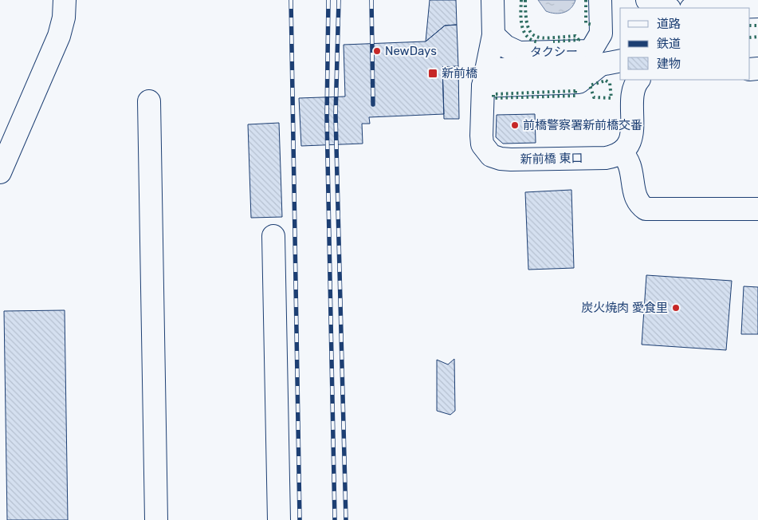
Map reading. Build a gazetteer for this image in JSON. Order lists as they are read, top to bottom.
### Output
{
  "streets": {
    "main road": ["タクシー", "新前橋 東口"]
  },
  "crossings": [
    ["タクシー", "新前橋 東口"]
  ],
  "places": {
    "other": ["NewDays", "前橋警察署新前橋交番", "炭火焼肉 愛食里"],
    "transit": ["新前橋"]
  },
  "legend": ["道路", "鉄道", "建物"]
}
